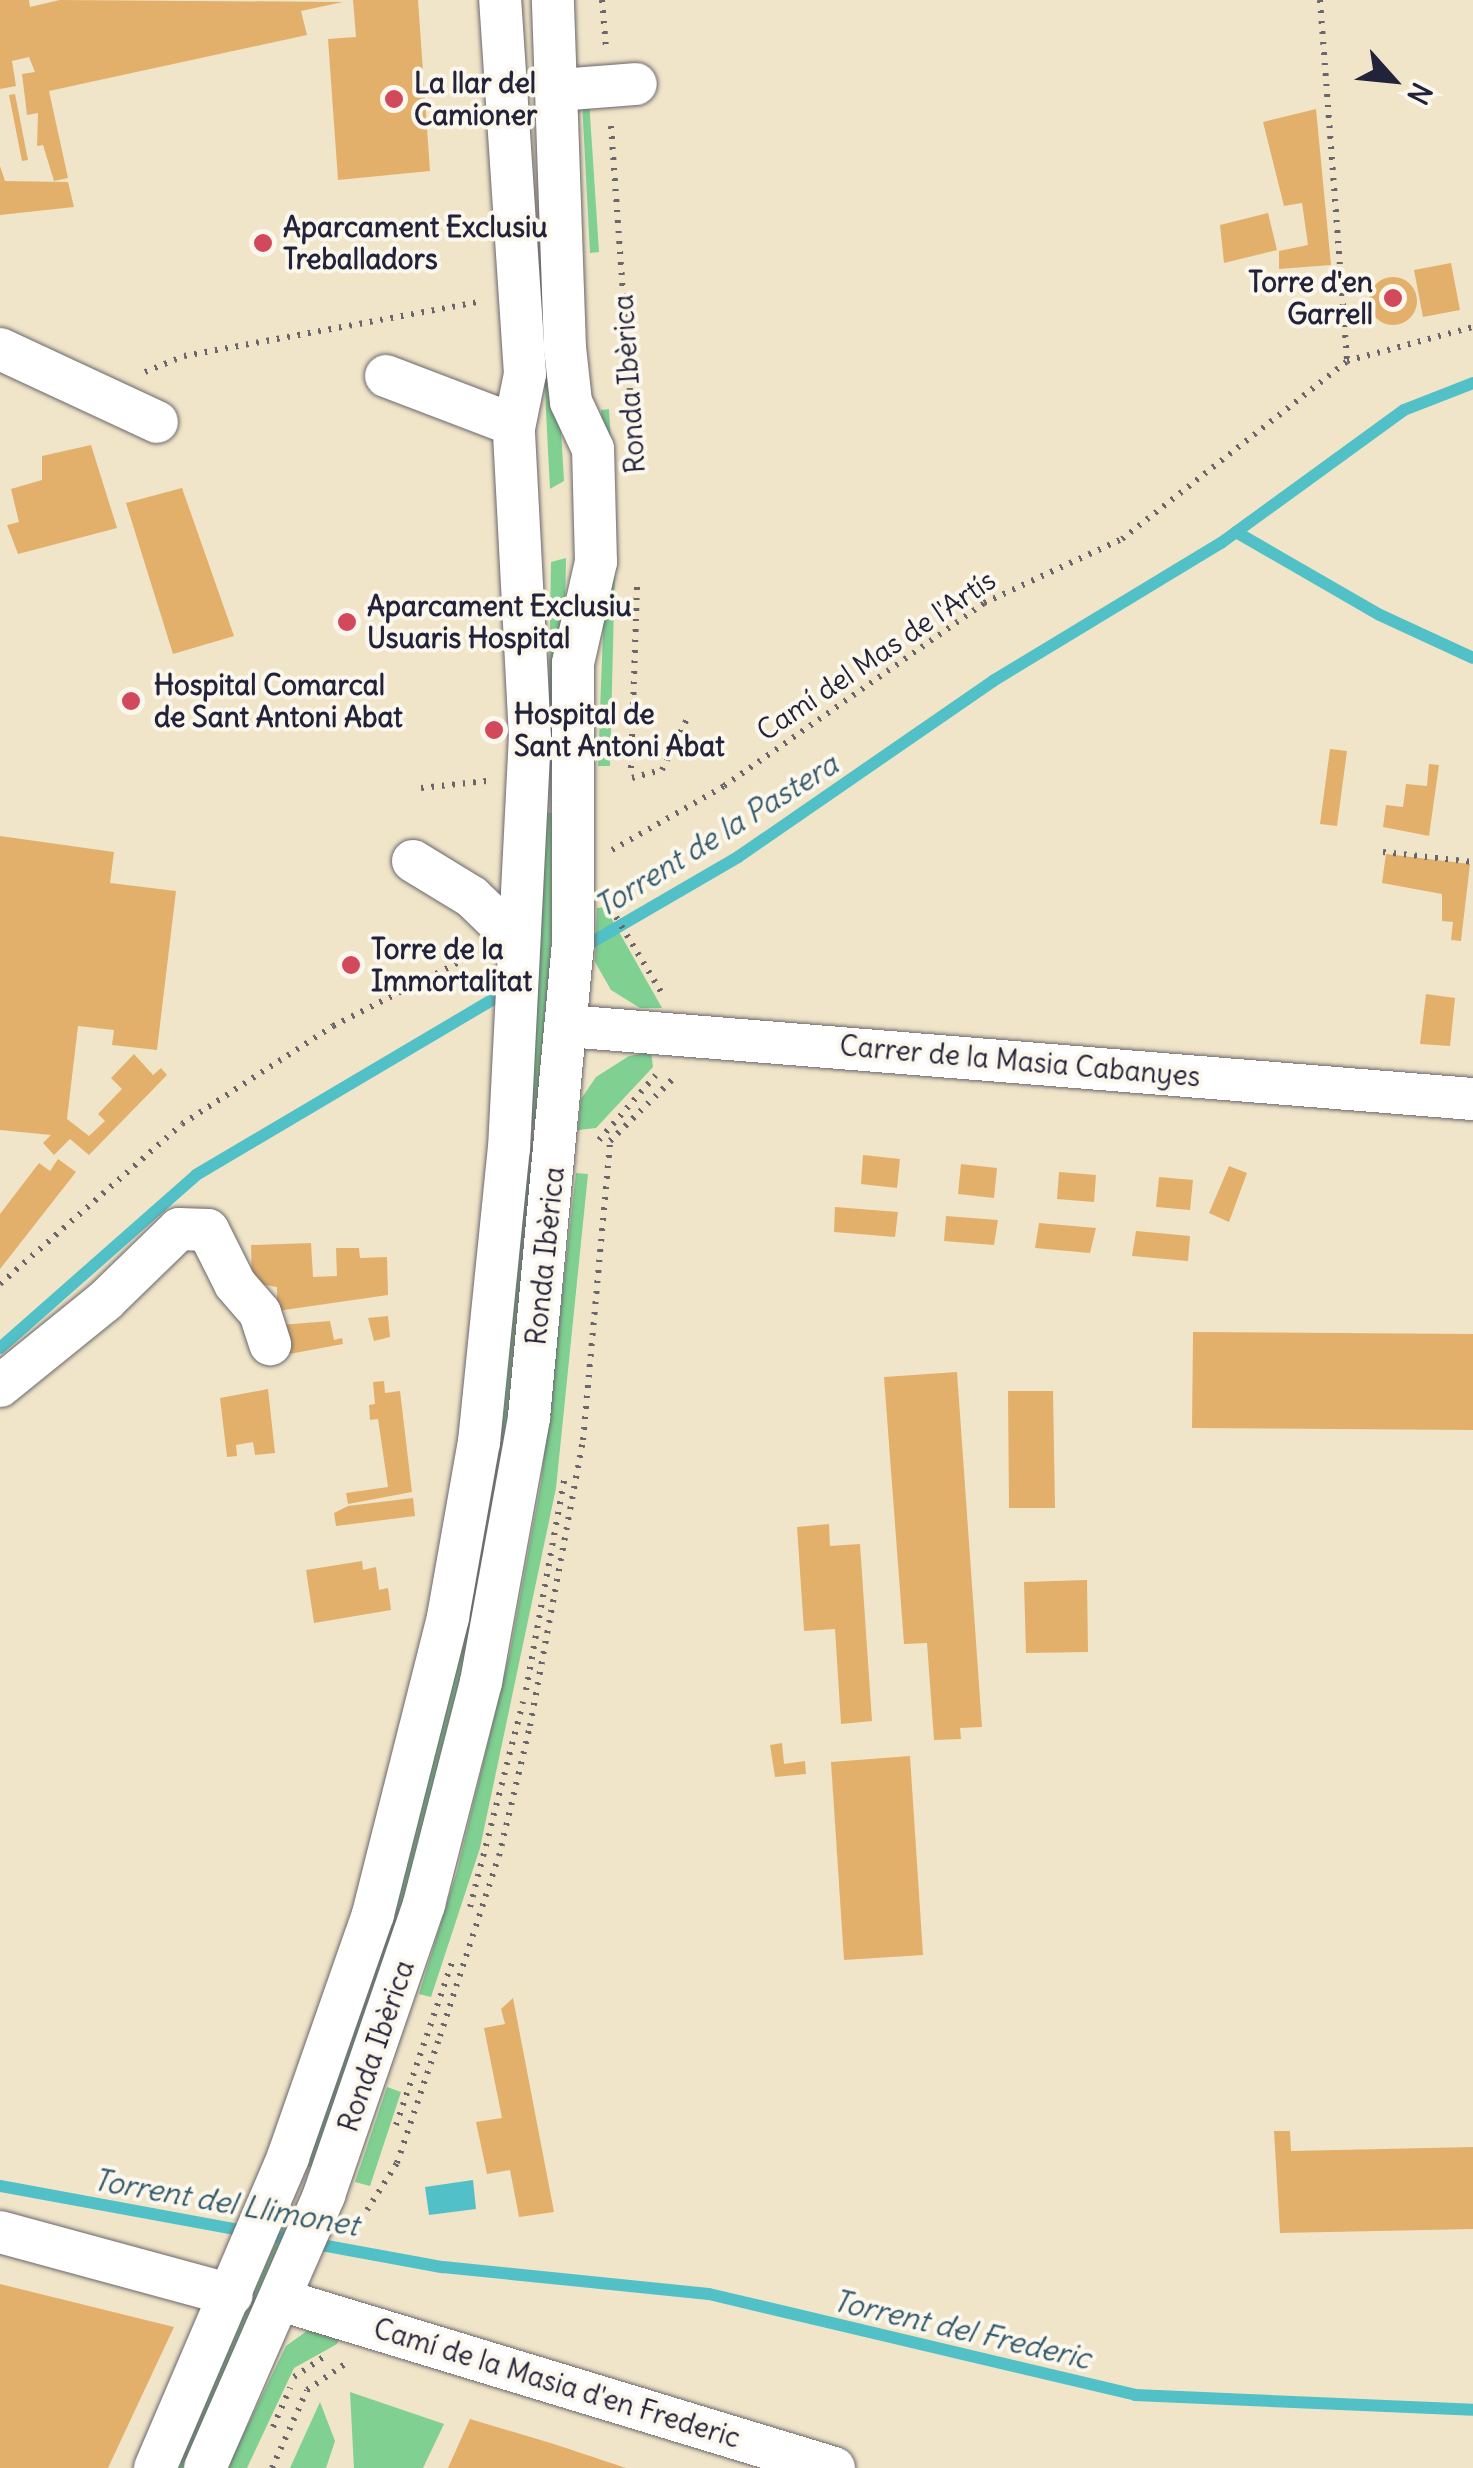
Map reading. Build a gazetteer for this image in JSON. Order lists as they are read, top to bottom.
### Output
{
  "streets": {
    "street": ["Ronda Ibèrica", "Carrer de la Masia Cabanyes", "Camí de la Masia d'en Frederic"],
    "path": ["Camí del Mas de l'Artís"]
  },
  "crossings": [
    ["Ronda Ibèrica", "Carrer de la Masia Cabanyes"],
    ["Ronda Ibèrica", "Camí de la Masia d'en Frederic"]
  ],
  "water": ["Torrent de la Pastera", "Torrent del Llimonet", "Torrent del Frederic"],
  "places": [
    "La llar del Camioner",
    "Aparcament Exclusiu Treballadors",
    "Torre d'en Garrell",
    "Aparcament Exclusiu Usuaris Hospital",
    "Hospital Comarcal de Sant Antoni Abat",
    "Hospital de Sant Antoni Abat",
    "Torre de la Immortalitat"
  ],
  "north": "bottom right"
}
